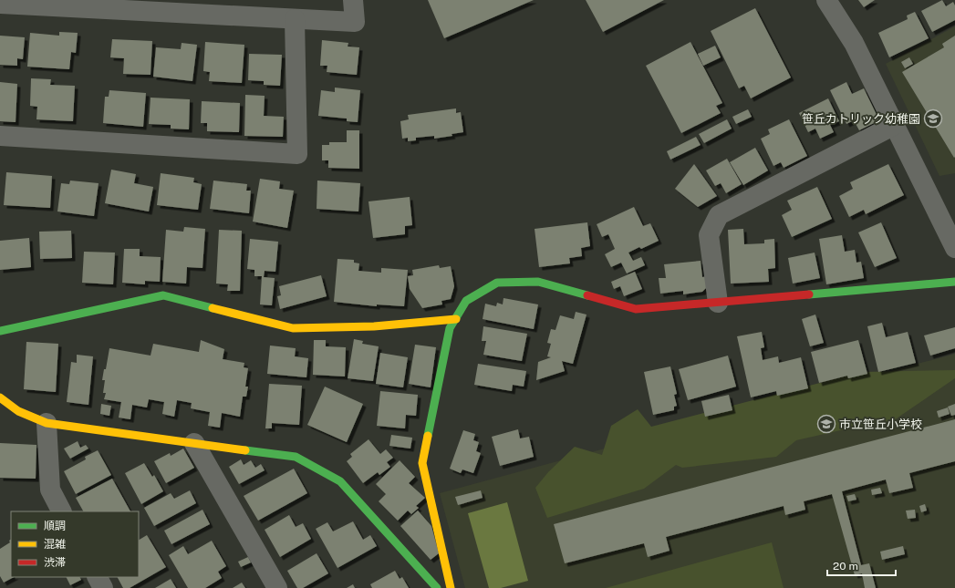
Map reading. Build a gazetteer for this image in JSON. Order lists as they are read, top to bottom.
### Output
{
  "places": {
    "school or university": ["笹丘カトリック幼稚園", "市立笹丘小学校"]
  },
  "legend": ["順調", "混雑", "渋滞"],
  "scale_bar": "20 m"
}
